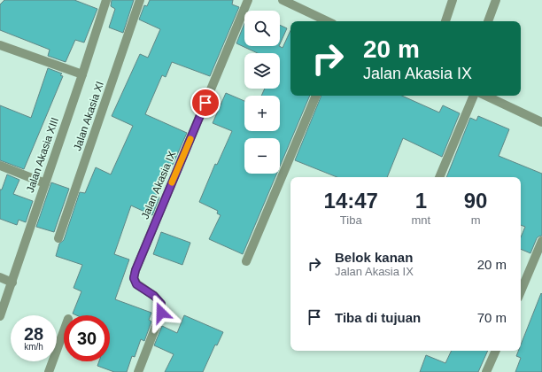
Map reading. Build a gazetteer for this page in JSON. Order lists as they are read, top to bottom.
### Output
{
  "streets": {
    "street": ["Jalan Akasia XI", "Jalan Akasia XIII", "Jalan Akasia IX"]
  },
  "page": {
    "map_buttons": ["+", "−"],
    "turn": ["20 m", "Jalan Akasia IX"],
    "eta": [
      "14:47",
      "Tiba",
      "1",
      "mnt",
      "90",
      "m"
    ],
    "list": [
      {
        "name": "Belok kanan",
        "note": "Jalan Akasia IX",
        "value": "20 m"
      },
      {
        "name": "Tiba di tujuan",
        "value": "70 m"
      }
    ],
    "speed": "28 km/h",
    "limit": "30"
  }
}
